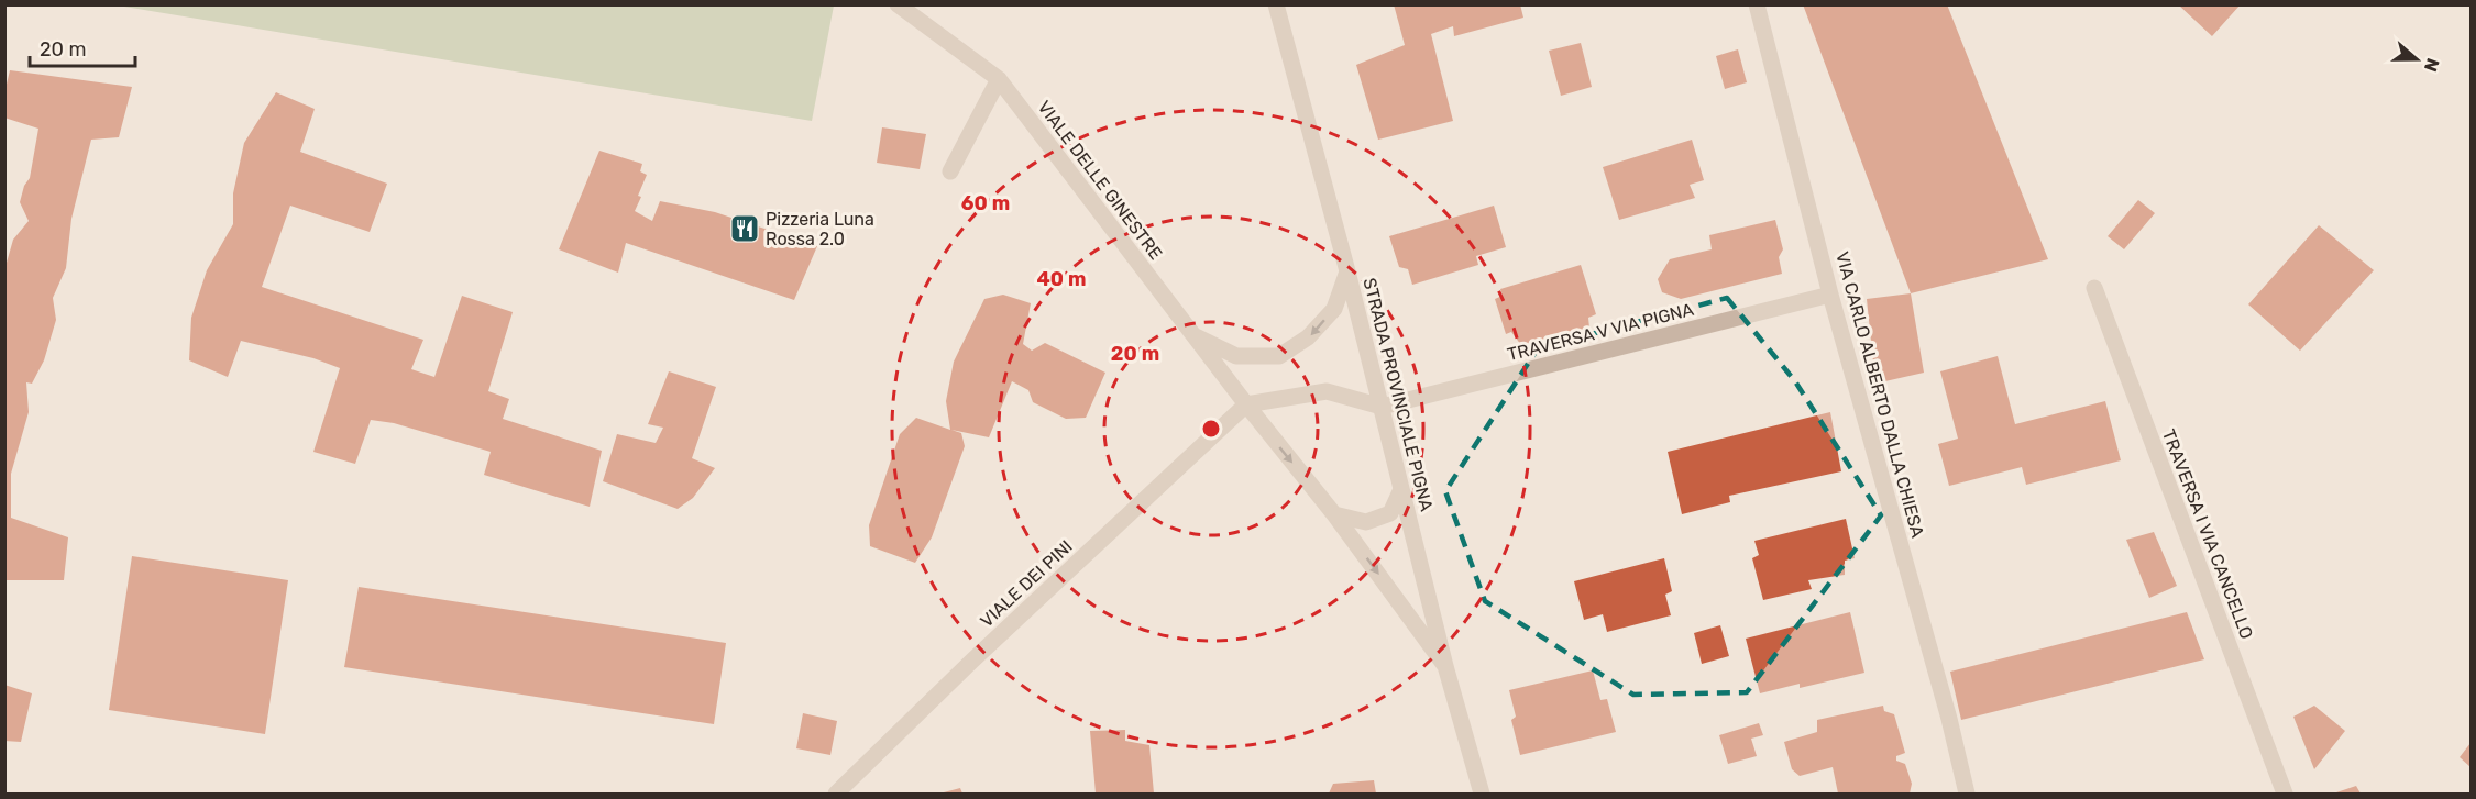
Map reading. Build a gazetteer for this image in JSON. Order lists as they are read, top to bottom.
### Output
{
  "streets": {
    "street": [
      "VIALE DELLE GINESTRE",
      "TRAVERSA V VIA PIGNA",
      "STRADA PROVINCIALE PIGNA",
      "VIA CARLO ALBERTO DALLA CHIESA",
      "TRAVERSA I VIA CANCELLO",
      "VIALE DEI PINI"
    ]
  },
  "crossings": [
    ["VIALE DELLE GINESTRE", "STRADA PROVINCIALE PIGNA"],
    ["VIALE DELLE GINESTRE", "VIALE DEI PINI"],
    ["TRAVERSA V VIA PIGNA", "STRADA PROVINCIALE PIGNA"],
    ["TRAVERSA V VIA PIGNA", "VIA CARLO ALBERTO DALLA CHIESA"]
  ],
  "one_way": ["VIALE DELLE GINESTRE"],
  "places": {
    "restaurant": ["Pizzeria Luna Rossa 2.0"]
  },
  "scale_bar": "20 m",
  "north": "right",
  "rings": ["60 m", "40 m", "20 m"]
}
